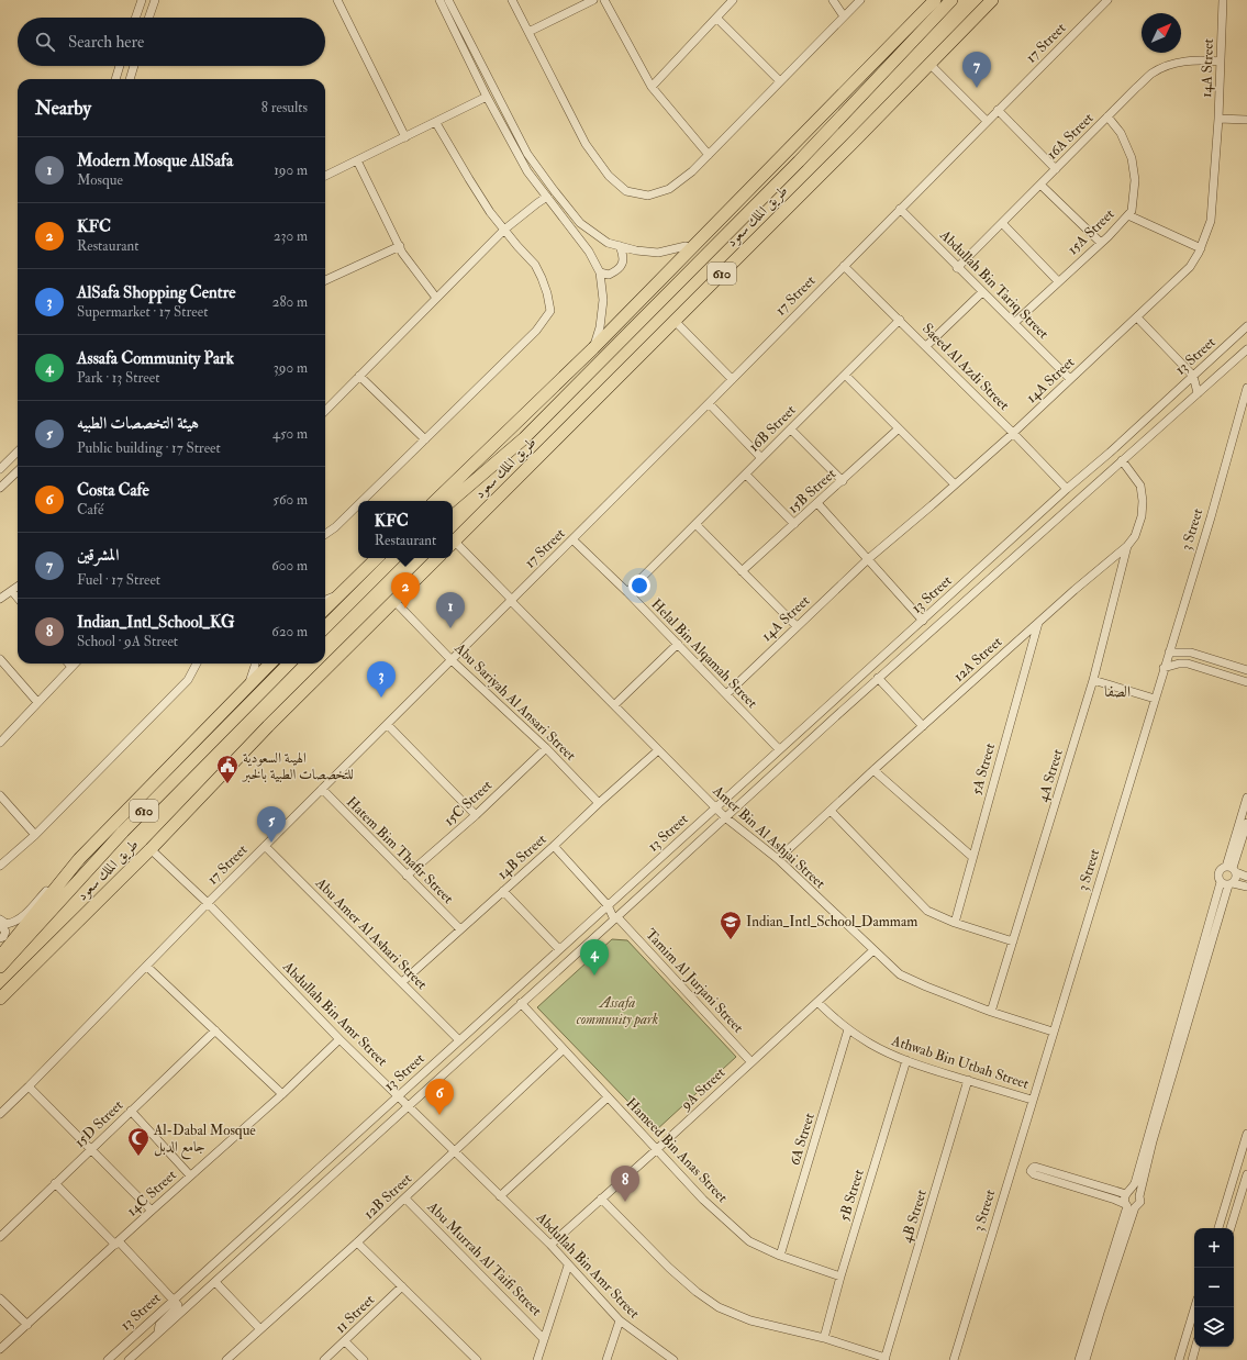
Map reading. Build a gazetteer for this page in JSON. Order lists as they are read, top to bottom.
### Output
{
  "streets": {
    "main road": ["طريق الملك سعود", "610"],
    "street": [
      "17 Street",
      "14A Street",
      "16A Street",
      "15A Street",
      "Abdullah Bin Tariq Street",
      "13 Street",
      "Saeed Al Azdi Street",
      "16B Street",
      "15B Street",
      "3 Street",
      "Helal Bin Alqamah Street",
      "12A Street",
      "Abu Sariyah Al Ansari Street",
      "5A Street",
      "4A Street",
      "15C Street",
      "Amer Bin Al Ashjai Street",
      "Hatem Bim Thafir Street",
      "14B Street",
      "Abu Amer Al Ashari Street",
      "Tamim Al Jurjani Street",
      "Abdullah Bin Amr Street",
      "Athwab Bin Utbah Street",
      "9A Street",
      "15D Street",
      "6A Street",
      "Hameed Bin Anas Street",
      "14C Street",
      "5B Street",
      "12B Street",
      "4B Street",
      "Abu Murrah Al Taifi Street",
      "11 Street"
    ]
  },
  "crossings": [
    ["17 Street", "Abdullah Bin Tariq Street"],
    ["17 Street", "Saeed Al Azdi Street"],
    ["17 Street", "Helal Bin Alqamah Street"],
    ["17 Street", "Abu Sariyah Al Ansari Street"],
    ["17 Street", "Amer Bin Al Ashjai Street"],
    ["17 Street", "Hatem Bim Thafir Street"],
    ["17 Street", "Abu Amer Al Ashari Street"],
    ["17 Street", "Abdullah Bin Amr Street"],
    ["14A Street", "16A Street"],
    ["14A Street", "Abdullah Bin Tariq Street"],
    ["14A Street", "Saeed Al Azdi Street"],
    ["14A Street", "Helal Bin Alqamah Street"],
    ["16A Street", "15A Street"],
    ["16A Street", "Abdullah Bin Tariq Street"],
    ["طريق الملك سعود", "Abu Sariyah Al Ansari Street"],
    ["طريق الملك سعود", "Abdullah Bin Amr Street"],
    ["15A Street", "Abdullah Bin Tariq Street"],
    ["13 Street", "Saeed Al Azdi Street"],
    ["13 Street", "Helal Bin Alqamah Street"],
    ["13 Street", "12A Street"],
    ["13 Street", "Amer Bin Al Ashjai Street"],
    ["13 Street", "Abu Amer Al Ashari Street"],
    ["13 Street", "Tamim Al Jurjani Street"],
    ["13 Street", "Abdullah Bin Amr Street"],
    ["13 Street", "Hameed Bin Anas Street"],
    ["Saeed Al Azdi Street", "16B Street"],
    ["16B Street", "Helal Bin Alqamah Street"],
    ["3 Street", "Amer Bin Al Ashjai Street"],
    ["3 Street", "Athwab Bin Utbah Street"],
    ["12A Street", "5A Street"],
    ["12A Street", "4A Street"],
    ["12A Street", "Amer Bin Al Ashjai Street"],
    ["Abu Sariyah Al Ansari Street", "15C Street"],
    ["Abu Sariyah Al Ansari Street", "14B Street"],
    ["4A Street", "Amer Bin Al Ashjai Street"],
    ["15C Street", "Hatem Bim Thafir Street"],
    ["Amer Bin Al Ashjai Street", "14B Street"],
    ["Amer Bin Al Ashjai Street", "9A Street"],
    ["Hatem Bim Thafir Street", "14B Street"],
    ["14B Street", "Abu Amer Al Ashari Street"],
    ["Tamim Al Jurjani Street", "9A Street"],
    ["Abdullah Bin Amr Street", "9A Street"],
    ["Abdullah Bin Amr Street", "14C Street"],
    ["Abdullah Bin Amr Street", "12B Street"],
    ["Athwab Bin Utbah Street", "9A Street"],
    ["Athwab Bin Utbah Street", "6A Street"],
    ["Athwab Bin Utbah Street", "5B Street"],
    ["Athwab Bin Utbah Street", "4B Street"],
    ["9A Street", "Hameed Bin Anas Street"],
    ["6A Street", "Hameed Bin Anas Street"],
    ["Hameed Bin Anas Street", "5B Street"],
    ["Hameed Bin Anas Street", "12B Street"],
    ["12B Street", "Abu Murrah Al Taifi Street"]
  ],
  "districts": ["الصفا"],
  "parks": ["Assafa community park"],
  "places": {
    "public building": ["الهيىة السعودية للتخصصات الطبية بالخبر"],
    "school or university": ["Indian_Intl_School_Dammam"],
    "mosque": ["Al-Dabal Mosque جامع الدبل"]
  },
  "north": "top right",
  "page": {
    "search": "Search here",
    "pins": [
      "7",
      "2",
      "1",
      "3",
      "5",
      "4",
      "6",
      "8"
    ],
    "heading": ["Nearby", "8 results"],
    "list": [
      {
        "mark": "1",
        "name": "Modern Mosque AlSafa",
        "note": "Mosque",
        "value": "190 m"
      },
      {
        "mark": "2",
        "name": "KFC",
        "note": "Restaurant",
        "value": "230 m"
      },
      {
        "mark": "3",
        "name": "AlSafa Shopping Centre",
        "note": "Supermarket · 17 Street",
        "value": "280 m"
      },
      {
        "mark": "4",
        "name": "Assafa Community Park",
        "note": "Park · 13 Street",
        "value": "390 m"
      },
      {
        "mark": "5",
        "name": "هيئة التخصصات الطبيه",
        "note": "Public building · 17 Street",
        "value": "450 m"
      },
      {
        "mark": "6",
        "name": "Costa Cafe",
        "note": "Café",
        "value": "560 m"
      },
      {
        "mark": "7",
        "name": "المشرقين",
        "note": "Fuel · 17 Street",
        "value": "600 m"
      },
      {
        "mark": "8",
        "name": "Indian_Intl_School_KG",
        "note": "School · 9A Street",
        "value": "620 m"
      }
    ],
    "popup": ["KFC", "Restaurant"],
    "map_buttons": ["+", "−"]
  }
}
